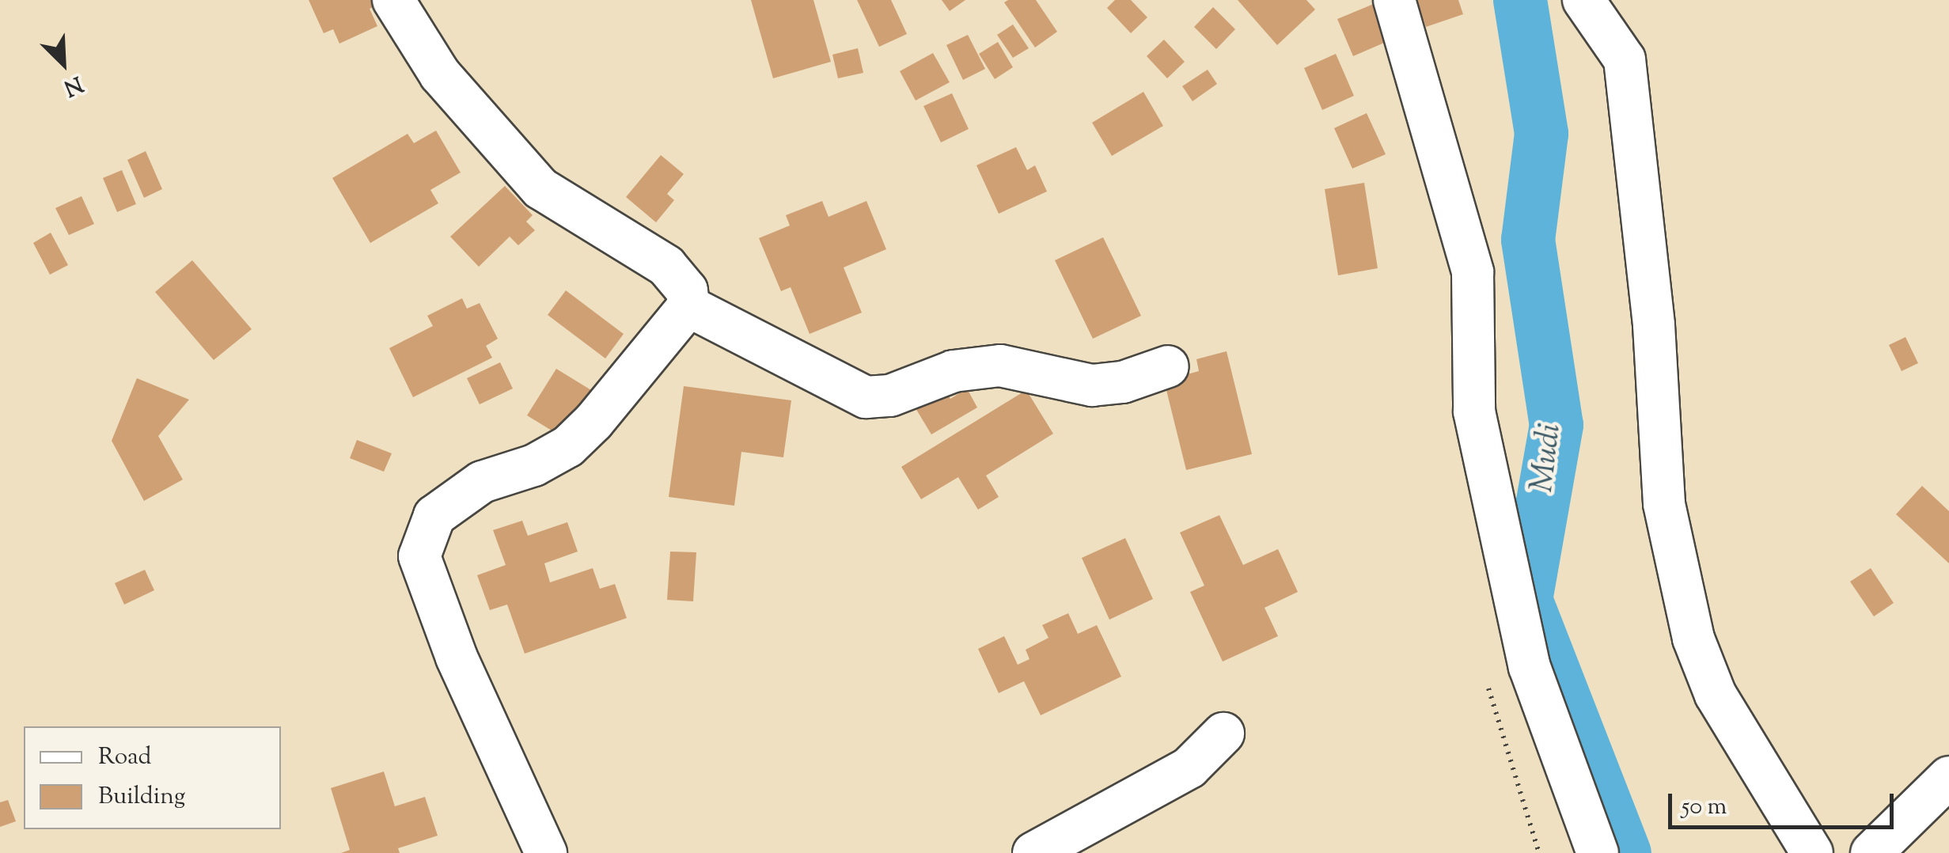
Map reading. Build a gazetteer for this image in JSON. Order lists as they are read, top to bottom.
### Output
{
  "water": ["Mudi"],
  "legend": ["Road", "Building"],
  "scale_bar": "50 m",
  "north": "bottom right"
}
